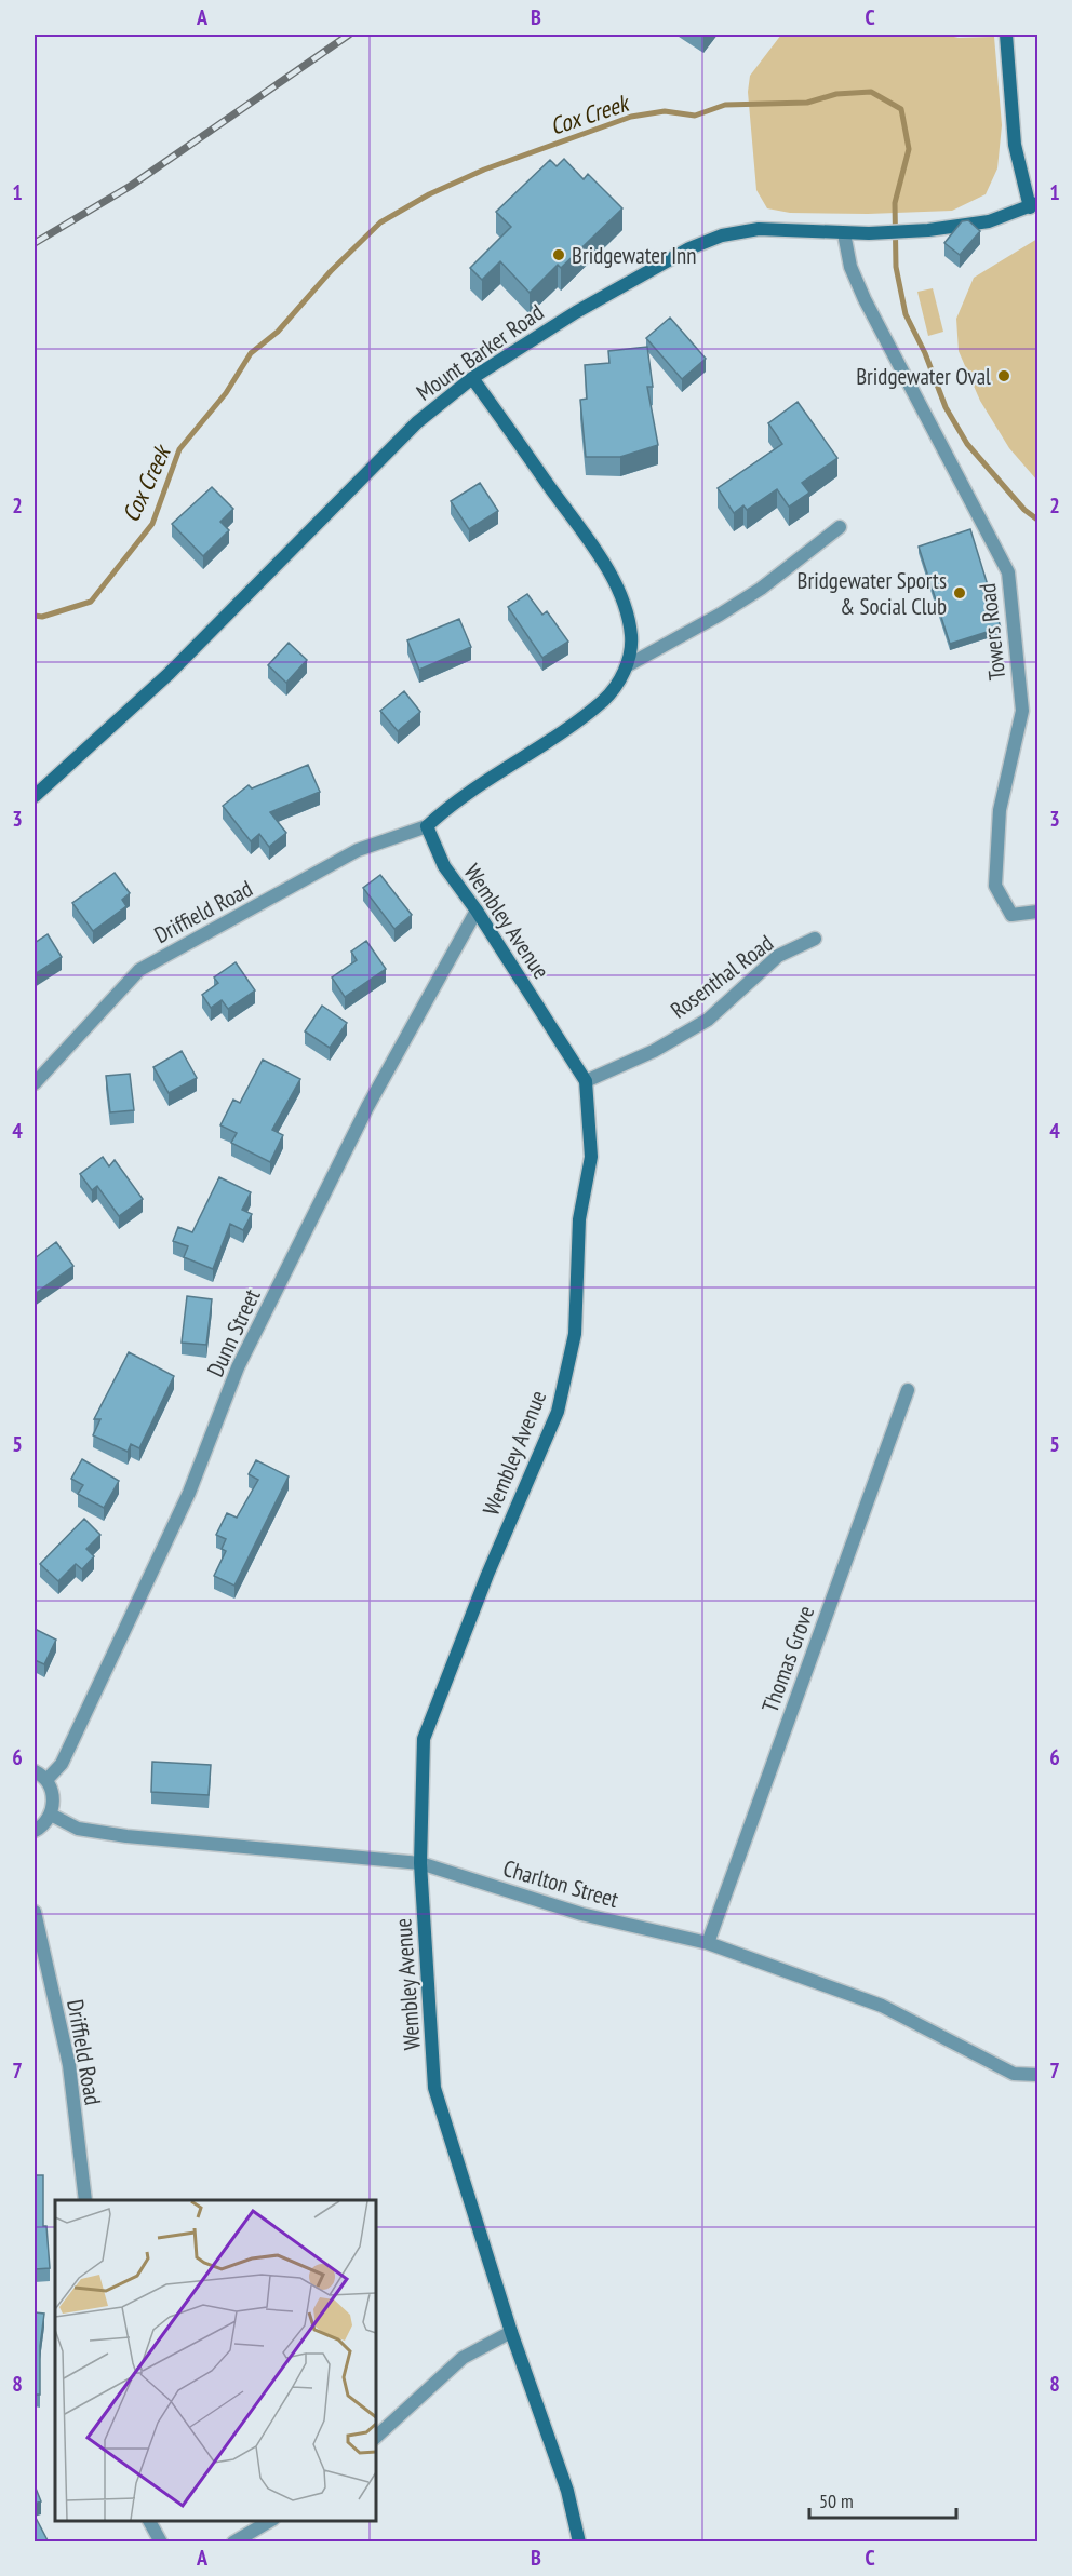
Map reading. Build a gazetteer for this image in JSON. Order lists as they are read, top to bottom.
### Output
{
  "streets": {
    "street": [
      "Mount Barker Road",
      "Towers Road",
      "Driffield Road",
      "Wembley Avenue",
      "Rosenthal Road",
      "Dunn Street",
      "Thomas Grove",
      "Charlton Street"
    ]
  },
  "crossings": [
    ["Mount Barker Road", "Towers Road"],
    ["Driffield Road", "Wembley Avenue"],
    ["Wembley Avenue", "Rosenthal Road"],
    ["Wembley Avenue", "Dunn Street"],
    ["Wembley Avenue", "Charlton Street"],
    ["Thomas Grove", "Charlton Street"]
  ],
  "water": ["Cox Creek"],
  "places": ["Bridgewater Inn", "Bridgewater Oval", "Bridgewater Sports & Social Club"],
  "scale_bar": "50 m",
  "grid": {
    "columns": ["A", "B", "C"],
    "rows": [
      "1",
      "2",
      "3",
      "4",
      "5",
      "6",
      "7",
      "8"
    ]
  }
}
